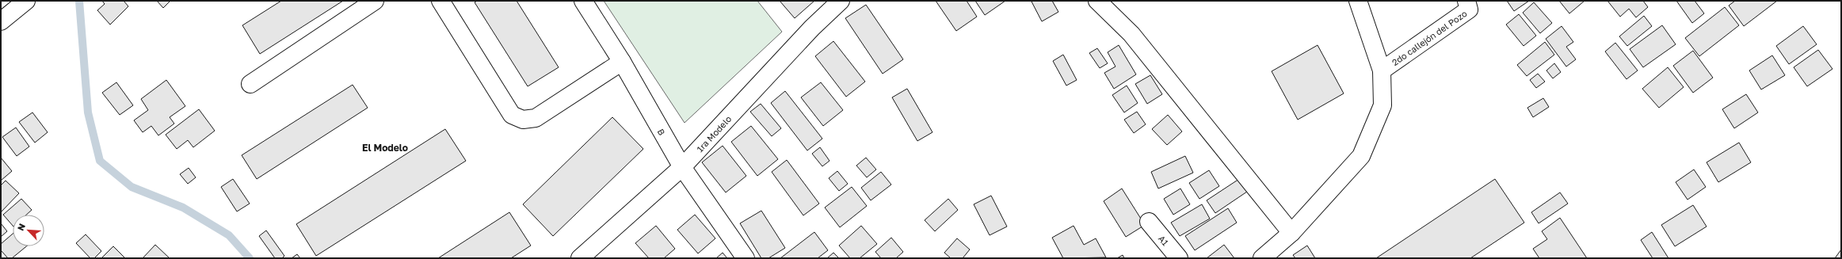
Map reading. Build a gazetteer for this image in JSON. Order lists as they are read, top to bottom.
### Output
{
  "streets": {
    "street": [
      "2do callejón del Pozo",
      "B",
      "1ra Modelo",
      "A1"
    ]
  },
  "crossings": [
    ["B", "1ra Modelo"]
  ],
  "districts": ["El Modelo"],
  "north": "top left"
}
